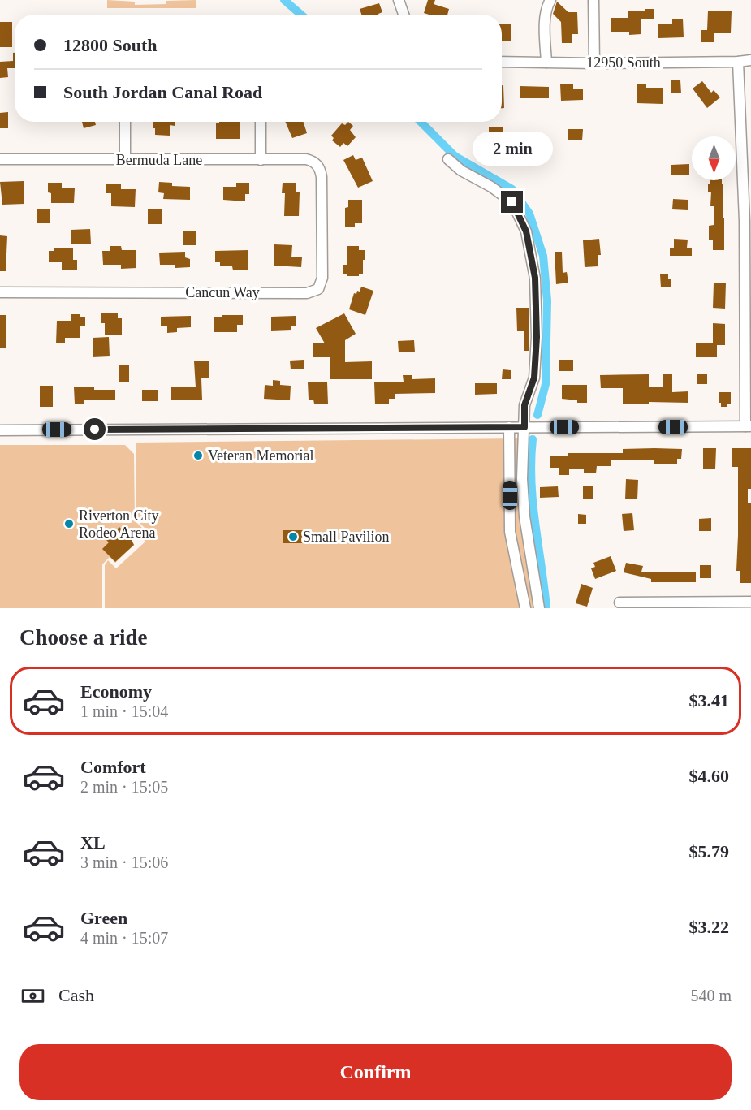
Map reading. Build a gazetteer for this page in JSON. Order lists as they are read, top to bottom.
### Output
{
  "streets": {
    "street": ["12950 South", "Bermuda Lane", "Cancun Way"]
  },
  "crossings": [
    ["Bermuda Lane", "Cancun Way"]
  ],
  "places": ["Veteran Memorial", "Riverton City Rodeo Arena", "Small Pavilion"],
  "north": "bottom",
  "page": {
    "banner": ["12800 South", "South Jordan Canal Road"],
    "bubble": "2 min",
    "heading": "Choose a ride",
    "list": [
      {
        "name": "Economy",
        "note": "1 min · 15:04",
        "value": "$3.41"
      },
      {
        "name": "Comfort",
        "note": "2 min · 15:05",
        "value": "$4.60"
      },
      {
        "name": "XL",
        "note": "3 min · 15:06",
        "value": "$5.79"
      },
      {
        "name": "Green",
        "note": "4 min · 15:07",
        "value": "$3.22"
      }
    ],
    "pay": ["Cash", "540 m"],
    "buttons": "Confirm"
  }
}
